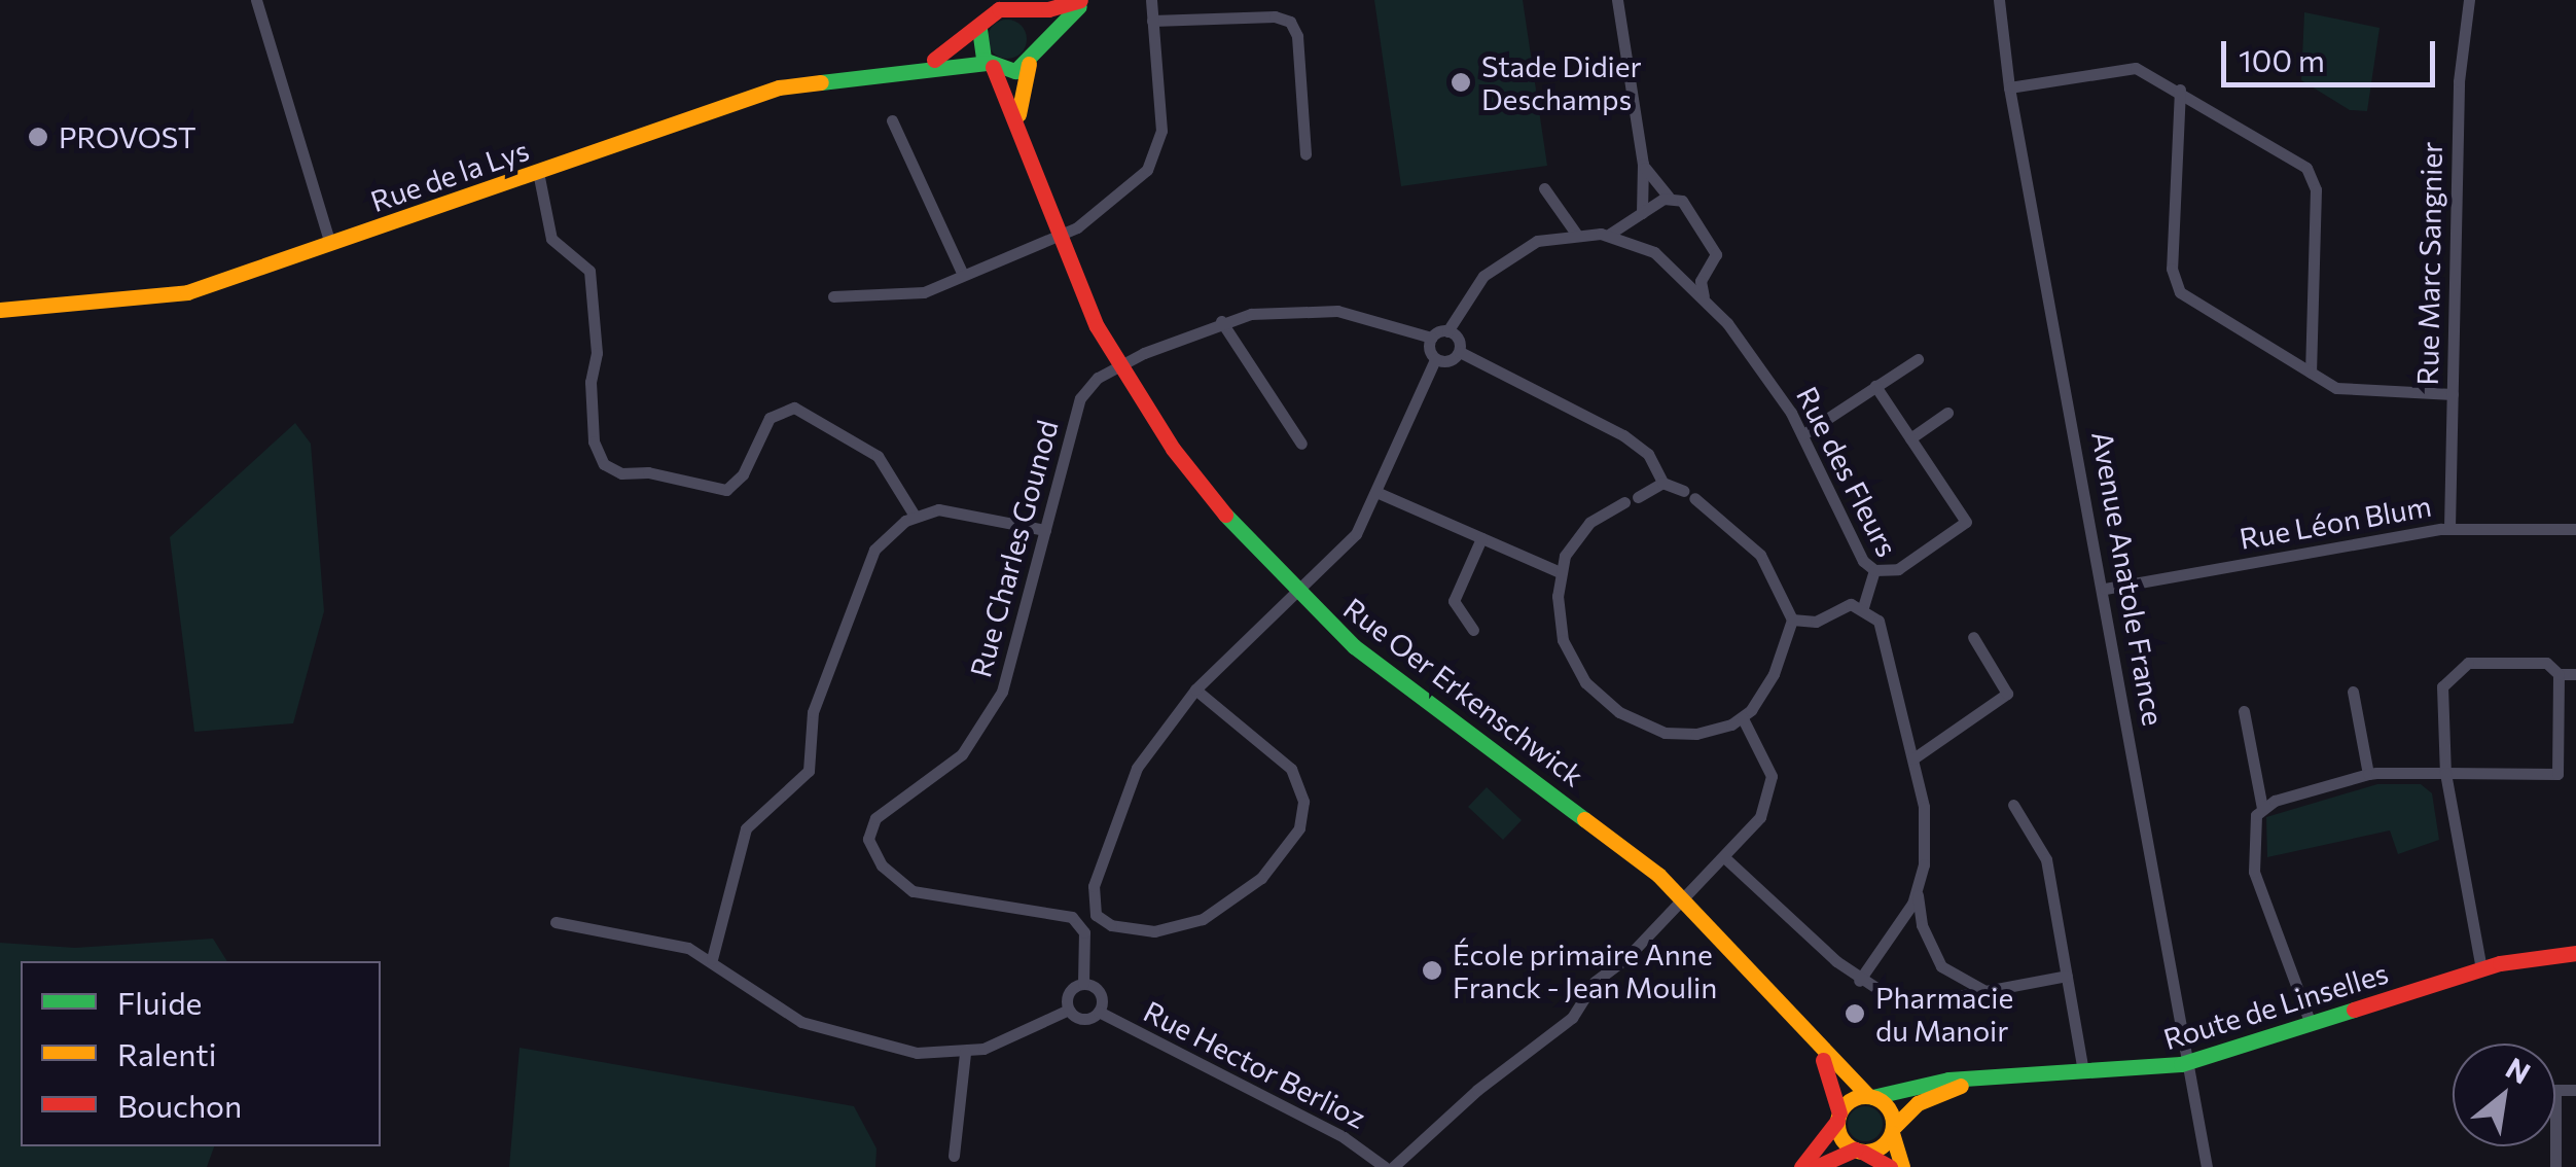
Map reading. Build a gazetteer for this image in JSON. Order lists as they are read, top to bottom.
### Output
{
  "streets": {
    "street": [
      "Rue de la Lys",
      "Rue Marc Sangnier",
      "Rue des Fleurs",
      "Rue Léon Blum",
      "Rue Charles Gounod",
      "Avenue Anatole France",
      "Rue Oer Erkenschwick",
      "Route de Linselles",
      "Rue Hector Berlioz"
    ]
  },
  "crossings": [
    ["Rue de la Lys", "Rue Oer Erkenschwick"],
    ["Rue Marc Sangnier", "Rue Léon Blum"],
    ["Rue Léon Blum", "Avenue Anatole France"],
    ["Rue Charles Gounod", "Rue Oer Erkenschwick"],
    ["Rue Charles Gounod", "Rue Hector Berlioz"],
    ["Avenue Anatole France", "Route de Linselles"],
    ["Rue Oer Erkenschwick", "Route de Linselles"]
  ],
  "places": [
    "Stade Didier Deschamps",
    "PROVOST",
    "École primaire Anne Franck - Jean Moulin",
    "Pharmacie du Manoir"
  ],
  "legend": ["Fluide", "Ralenti", "Bouchon"],
  "scale_bar": "100 m",
  "north": "top right"
}
